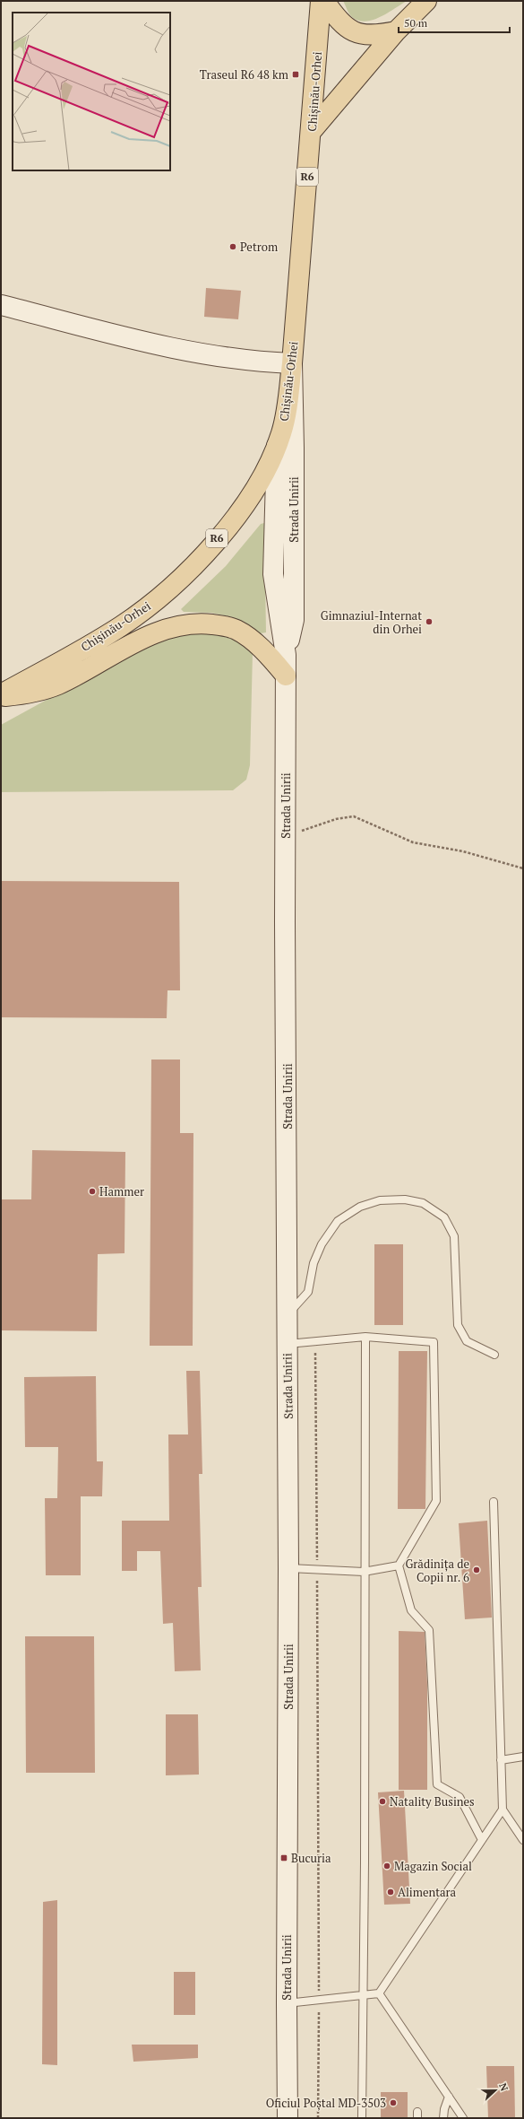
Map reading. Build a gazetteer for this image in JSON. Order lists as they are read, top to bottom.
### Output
{
  "streets": {
    "main road": ["Chișinău-Orhei", "R6"],
    "street": ["Strada Unirii"]
  },
  "crossings": [
    ["Chișinău-Orhei", "Strada Unirii"]
  ],
  "places": {
    "transit": ["Traseul R6 48 km", "Bucuria"],
    "other": [
      "Petrom",
      "Gimnaziul-Internat din Orhei",
      "Hammer",
      "Grădinița de Copii nr. 6",
      "Natality Busines",
      "Magazin Social",
      "Alimentara",
      "Oficiul Poștal MD-3503"
    ]
  },
  "scale_bar": "50 m",
  "north": "right"
}
